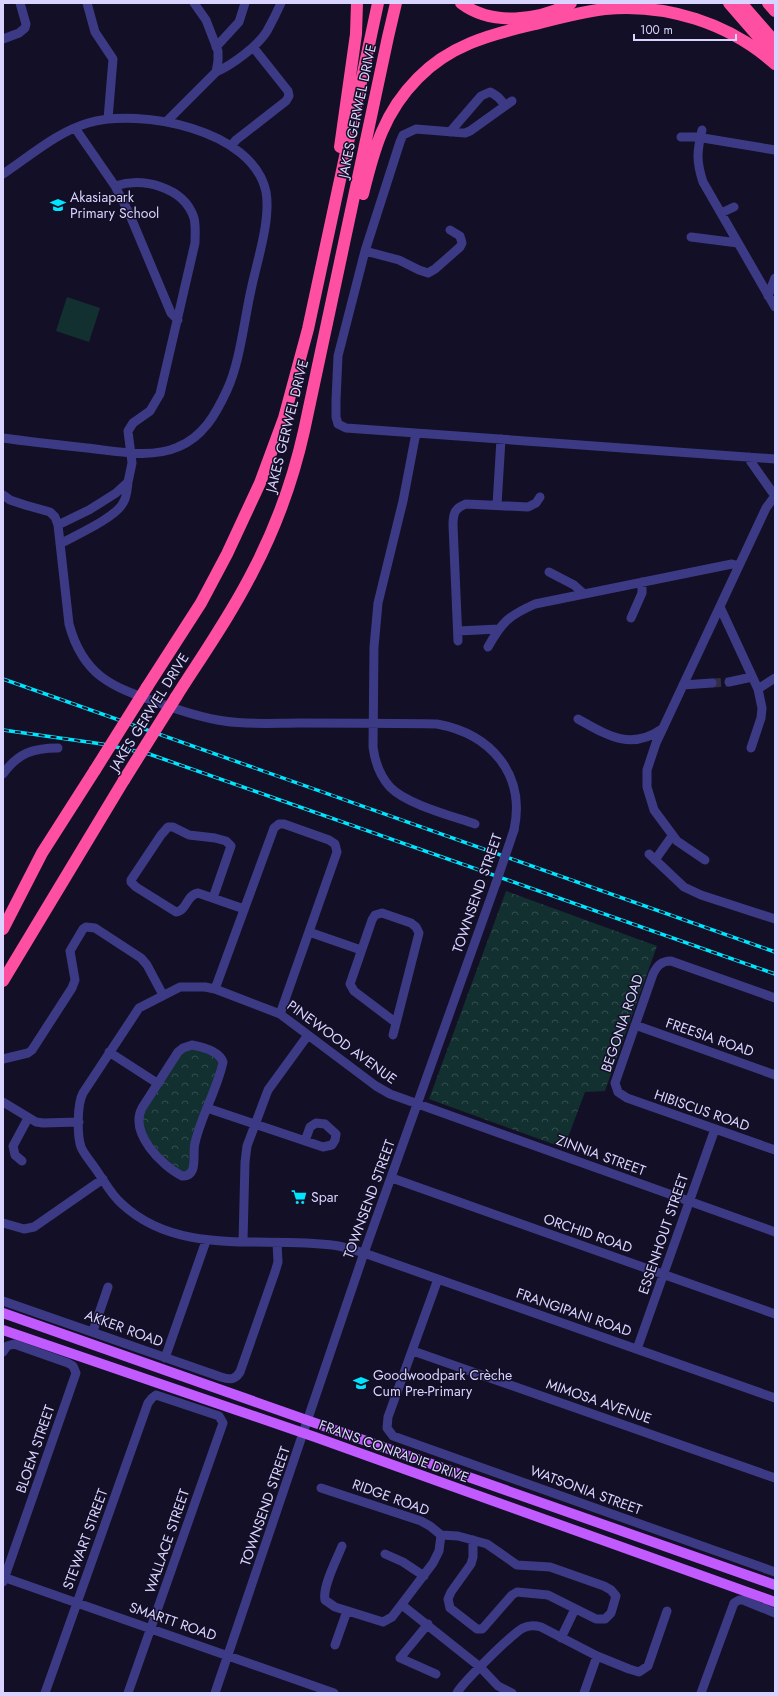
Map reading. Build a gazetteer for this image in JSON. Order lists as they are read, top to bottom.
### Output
{
  "streets": {
    "highway": ["JAKES GERWEL DRIVE"],
    "main road": ["FRANS CONRADIE DRIVE"],
    "street": [
      "TOWNSEND STREET",
      "BEGONIA ROAD",
      "FREESIA ROAD",
      "PINEWOOD AVENUE",
      "HIBISCUS ROAD",
      "ZINNIA STREET",
      "ORCHID ROAD",
      "ESSENHOUT STREET",
      "FRANGIPANI ROAD",
      "AKKER ROAD",
      "MIMOSA AVENUE",
      "BLOEM STREET",
      "WATSONIA STREET",
      "RIDGE ROAD",
      "STEWART STREET",
      "WALLACE STREET",
      "SMARTT ROAD"
    ]
  },
  "crossings": [
    ["TOWNSEND STREET", "PINEWOOD AVENUE"],
    ["TOWNSEND STREET", "ZINNIA STREET"],
    ["TOWNSEND STREET", "ORCHID ROAD"],
    ["TOWNSEND STREET", "FRANGIPANI ROAD"],
    ["TOWNSEND STREET", "FRANS CONRADIE DRIVE"],
    ["TOWNSEND STREET", "SMARTT ROAD"],
    ["BEGONIA ROAD", "FREESIA ROAD"],
    ["BEGONIA ROAD", "HIBISCUS ROAD"],
    ["PINEWOOD AVENUE", "ZINNIA STREET"],
    ["PINEWOOD AVENUE", "FRANGIPANI ROAD"],
    ["PINEWOOD AVENUE", "AKKER ROAD"],
    ["HIBISCUS ROAD", "ESSENHOUT STREET"],
    ["ZINNIA STREET", "ESSENHOUT STREET"],
    ["ORCHID ROAD", "ESSENHOUT STREET"],
    ["ESSENHOUT STREET", "FRANGIPANI ROAD"],
    ["MIMOSA AVENUE", "WATSONIA STREET"],
    ["BLOEM STREET", "SMARTT ROAD"],
    ["STEWART STREET", "WALLACE STREET"],
    ["STEWART STREET", "SMARTT ROAD"],
    ["WALLACE STREET", "SMARTT ROAD"]
  ],
  "places": {
    "school or university": ["Akasiapark Primary School", "Goodwoodpark Crèche Cum Pre-Primary"],
    "supermarket": ["Spar"]
  },
  "scale_bar": "100 m"
}
